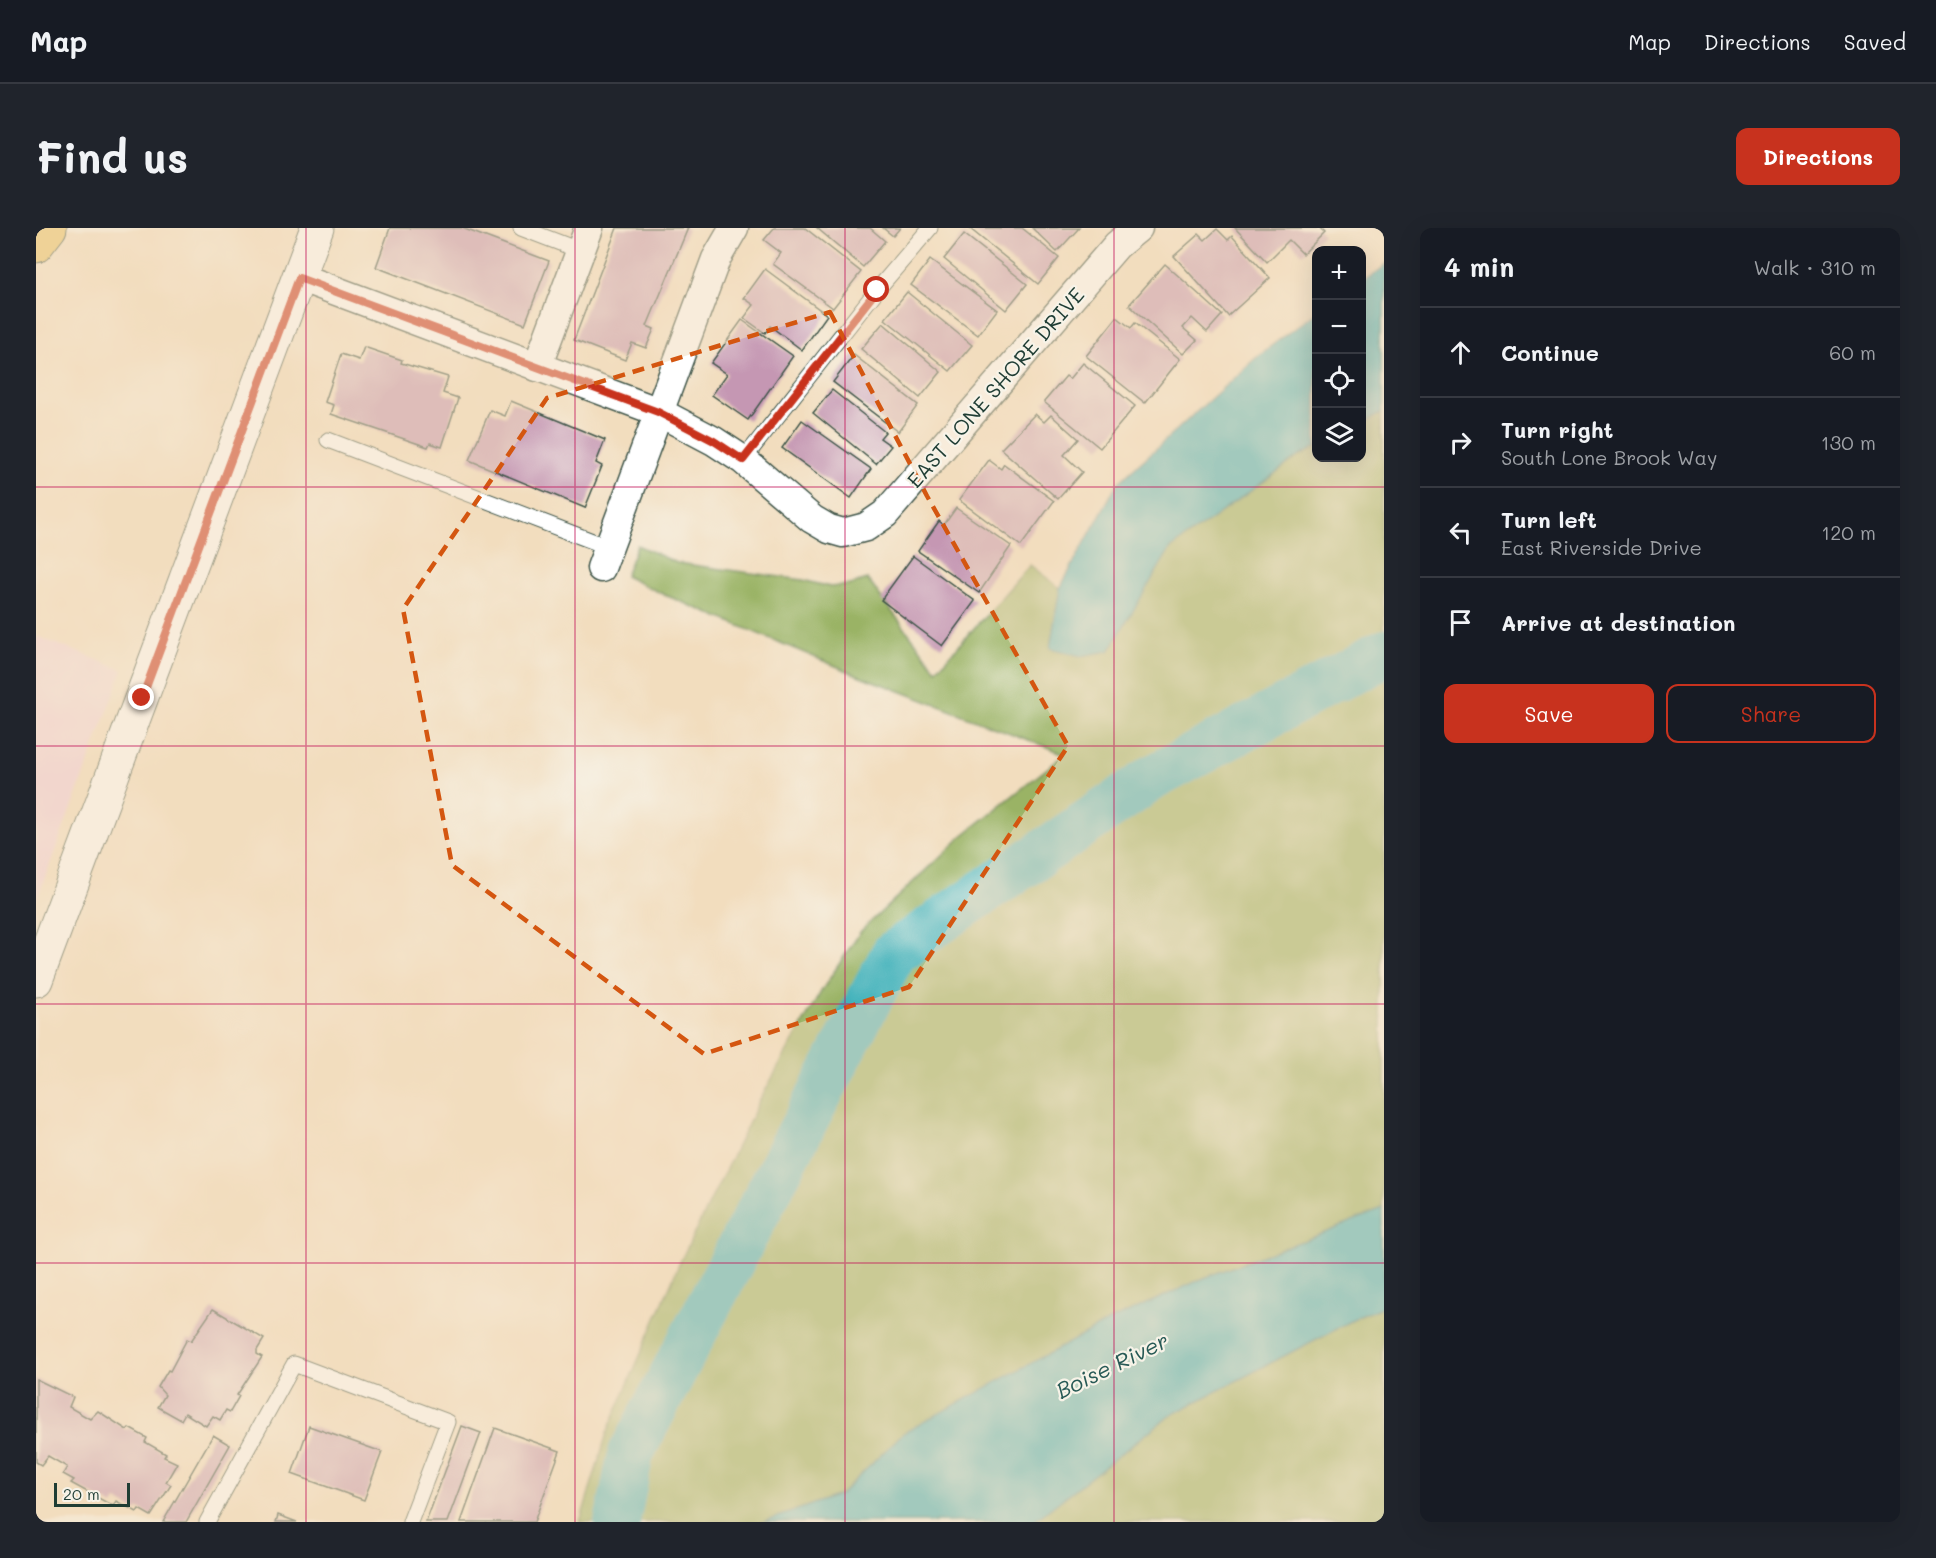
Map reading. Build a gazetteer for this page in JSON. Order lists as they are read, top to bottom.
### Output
{
  "streets": {
    "street": ["EAST LONE SHORE DRIVE"]
  },
  "water": ["Boise River"],
  "scale_bar": "20 m",
  "page": {
    "header": "Map",
    "nav": ["Map", "Directions", "Saved"],
    "buttons": [
      "Directions",
      ["Save", "Share"]
    ],
    "title": "Find us",
    "heading": ["4 min", "Walk · 310 m"],
    "map_buttons": ["+", "−"],
    "list": [
      ["Continue", "60 m"],
      ["Turn right", "South Lone Brook Way", "130 m"],
      ["Turn left", "East Riverside Drive", "120 m"],
      "Arrive at destination"
    ],
    "scale": "20 m"
  }
}
